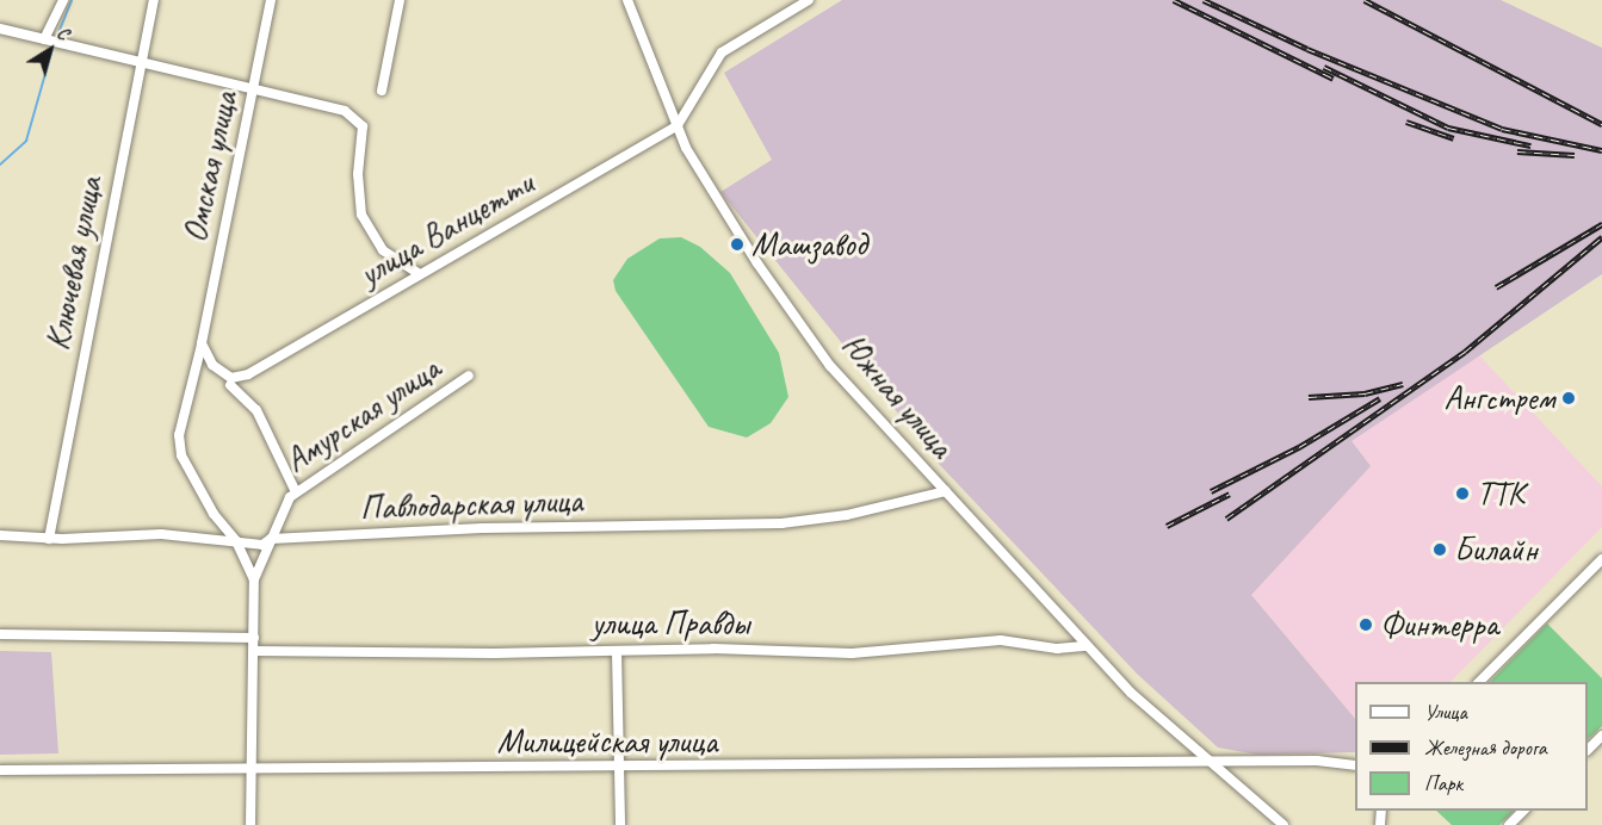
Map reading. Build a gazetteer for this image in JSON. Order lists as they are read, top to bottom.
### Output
{
  "streets": {
    "street": [
      "Омская улица",
      "улица Ванцетти",
      "Ключевая улица",
      "Южная улица",
      "Амурская улица",
      "Павлодарская улица",
      "улица Правды",
      "Милицейская улица"
    ]
  },
  "crossings": [
    ["Омская улица", "улица Ванцетти"],
    ["Омская улица", "Амурская улица"],
    ["Омская улица", "Павлодарская улица"],
    ["улица Ванцетти", "Южная улица"],
    ["Ключевая улица", "Павлодарская улица"],
    ["Южная улица", "Павлодарская улица"],
    ["Южная улица", "улица Правды"],
    ["Южная улица", "Милицейская улица"],
    ["Амурская улица", "Павлодарская улица"]
  ],
  "places": [
    "Машзавод",
    "Ангстрем",
    "ТТК",
    "Билайн",
    "Финтерра"
  ],
  "legend": ["Улица", "Железная дорога", "Парк"],
  "north": "top right"
}
